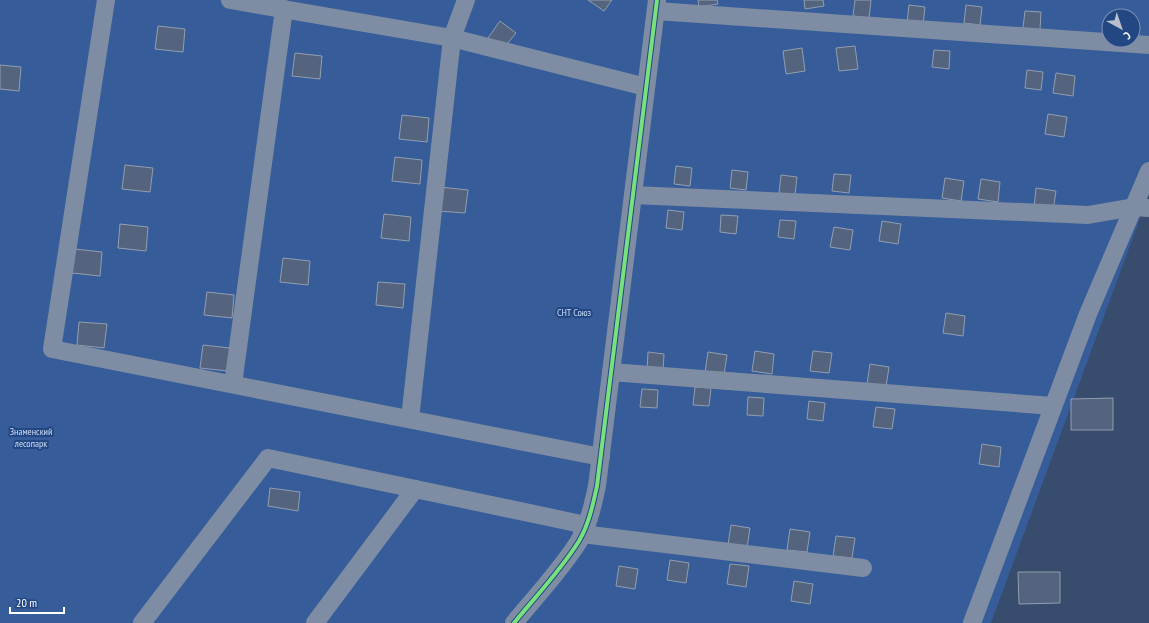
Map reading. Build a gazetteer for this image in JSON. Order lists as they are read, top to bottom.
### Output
{
  "parks": ["СНТ Союз", "Знаменский лесопарк"],
  "scale_bar": "20 m",
  "north": "bottom right"
}
